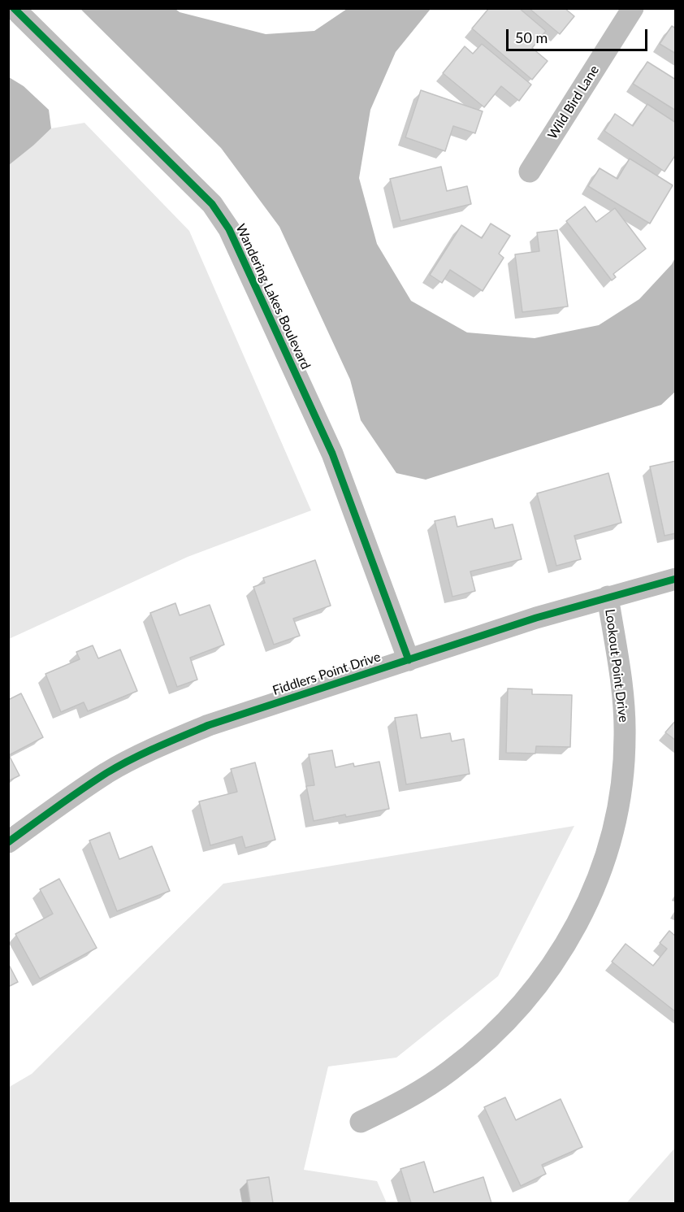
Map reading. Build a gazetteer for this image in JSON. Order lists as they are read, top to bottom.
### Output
{
  "streets": {
    "street": [
      "Wild Bird Lane",
      "Wandering Lakes Boulevard",
      "Lookout Point Drive",
      "Fiddlers Point Drive"
    ]
  },
  "crossings": [
    ["Wandering Lakes Boulevard", "Fiddlers Point Drive"],
    ["Lookout Point Drive", "Fiddlers Point Drive"]
  ],
  "scale_bar": "50 m"
}
